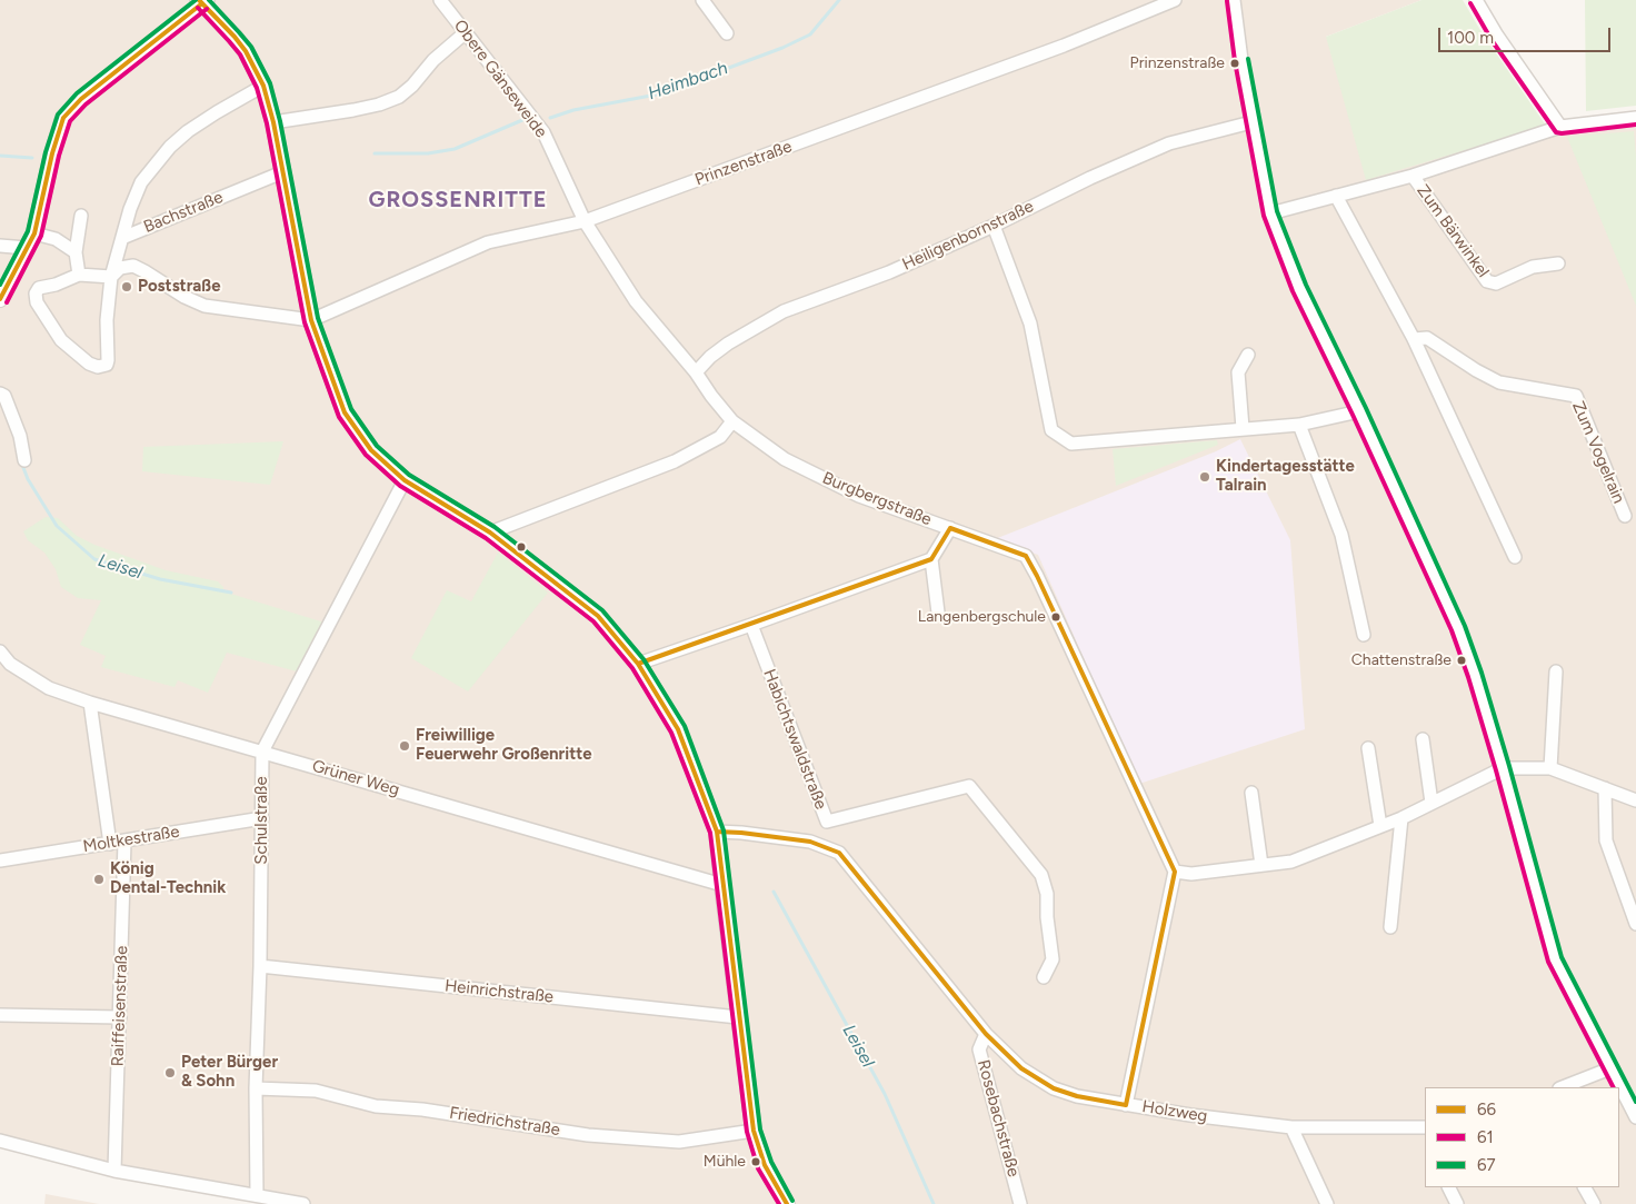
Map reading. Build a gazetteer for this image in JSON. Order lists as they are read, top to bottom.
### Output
{
  "streets": {
    "street": [
      "Obere Gänseweide",
      "Prinzenstraße",
      "Bachstraße",
      "Zum Bärwinkel",
      "Heiligenbornstraße",
      "Zum Vogelrain",
      "Burgbergstraße",
      "Habichtswaldstraße",
      "Grüner Weg",
      "Schulstraße",
      "Moltkestraße",
      "Heinrichstraße",
      "Raiffeisenstraße",
      "Holzweg",
      "Rosebachstraße",
      "Friedrichstraße"
    ]
  },
  "crossings": [
    ["Obere Gänseweide", "Prinzenstraße"],
    ["Obere Gänseweide", "Burgbergstraße"],
    ["Prinzenstraße", "Burgbergstraße"],
    ["Heiligenbornstraße", "Burgbergstraße"],
    ["Grüner Weg", "Schulstraße"],
    ["Schulstraße", "Moltkestraße"],
    ["Schulstraße", "Heinrichstraße"],
    ["Schulstraße", "Friedrichstraße"],
    ["Moltkestraße", "Raiffeisenstraße"],
    ["Holzweg", "Rosebachstraße"]
  ],
  "districts": ["GROSSENRITTE"],
  "water": ["Heimbach", "Leisel"],
  "places": [
    "Prinzenstraße",
    "Poststraße",
    "Kindertagesstätte Talrain",
    "Langenbergschule",
    "Chattenstraße",
    "Freiwillige Feuerwehr Großenritte",
    "König Dental-Technik",
    "Peter Bürger & Sohn",
    "Mühle"
  ],
  "lines": ["transit line 66", "transit line 67", "transit line 61"],
  "legend": ["66", "61", "67"],
  "scale_bar": "100 m"
}
